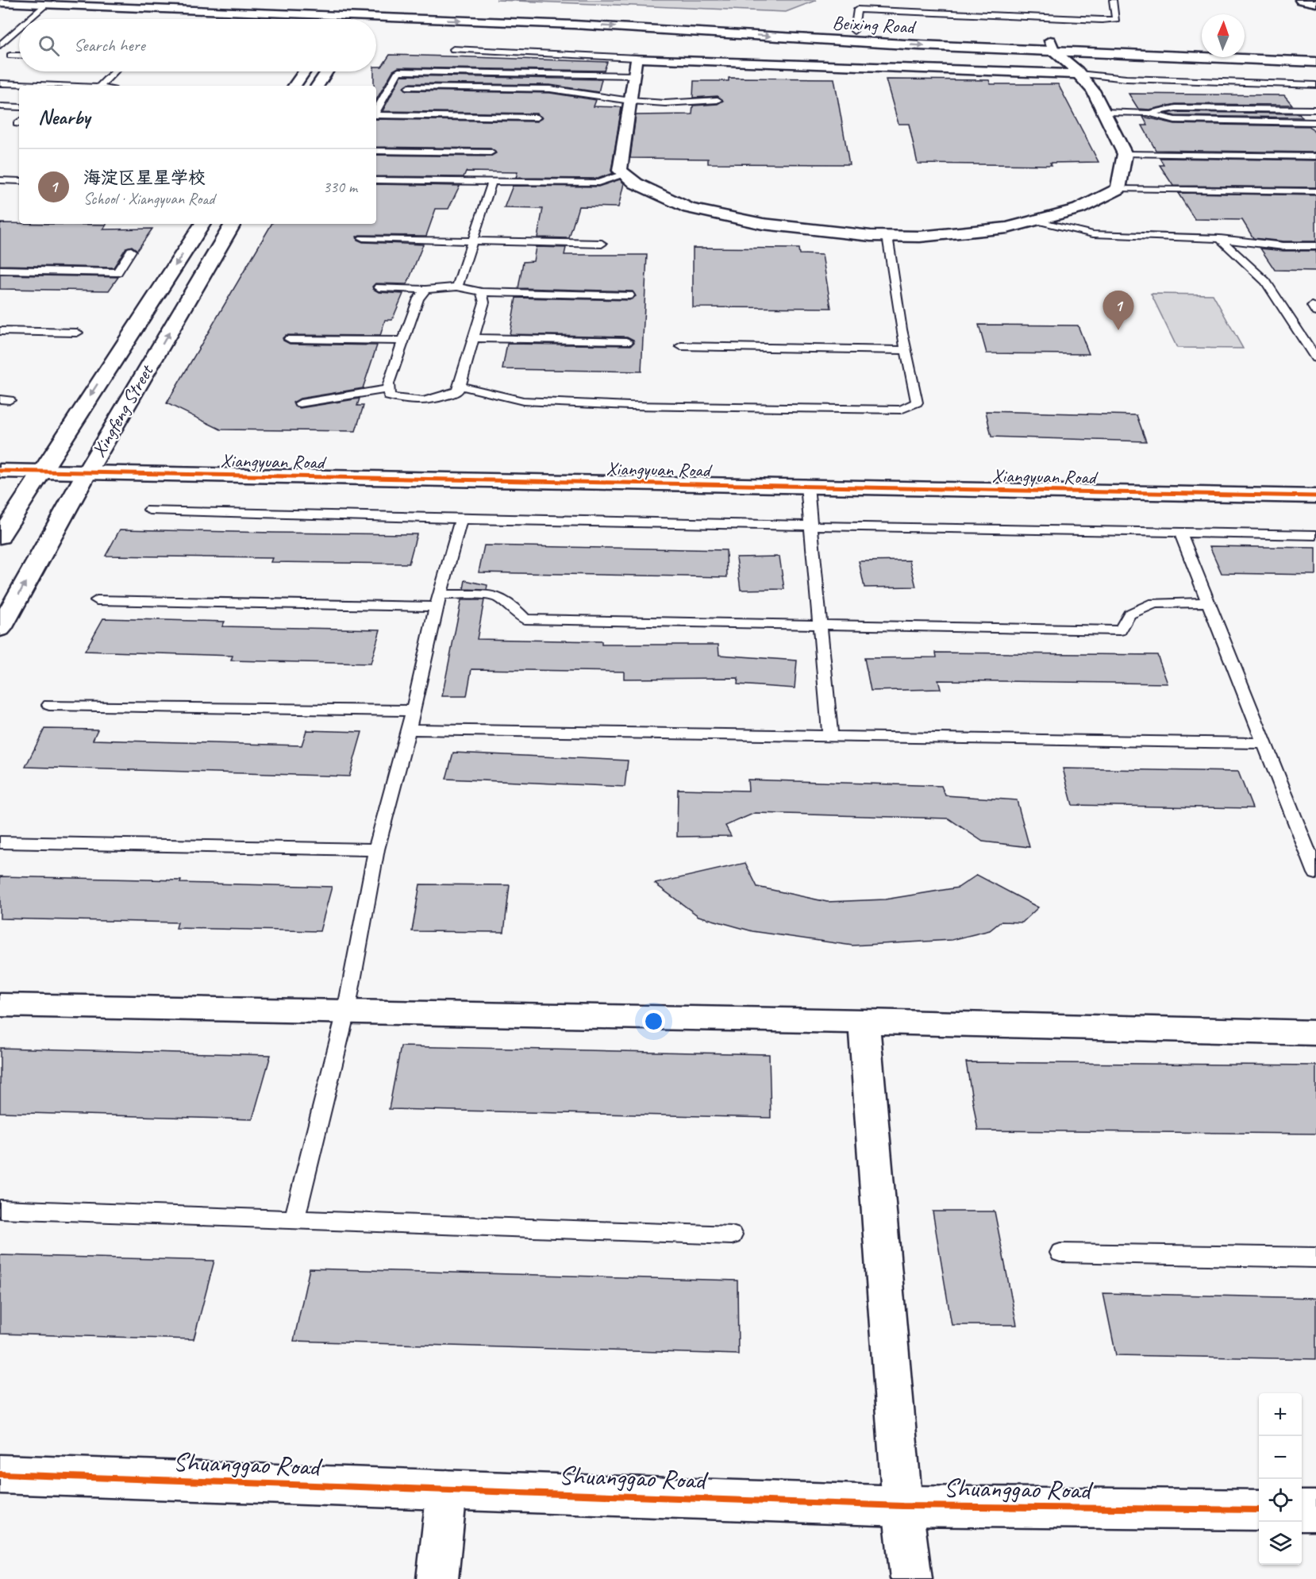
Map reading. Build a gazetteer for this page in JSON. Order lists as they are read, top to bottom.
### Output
{
  "streets": {
    "street": [
      "Beixing Road",
      "Xingfeng Street",
      "Xiangyuan Road",
      "Shuanggao Road"
    ]
  },
  "crossings": [
    ["Xingfeng Street", "Xiangyuan Road"]
  ],
  "north": "top",
  "page": {
    "search": "Search here",
    "heading": "Nearby",
    "list": [
      {
        "mark": "1",
        "name": "海淀区星星学校",
        "note": "School · Xiangyuan Road",
        "value": "330 m"
      }
    ],
    "pins": "1",
    "map_buttons": ["+", "−"]
  }
}
